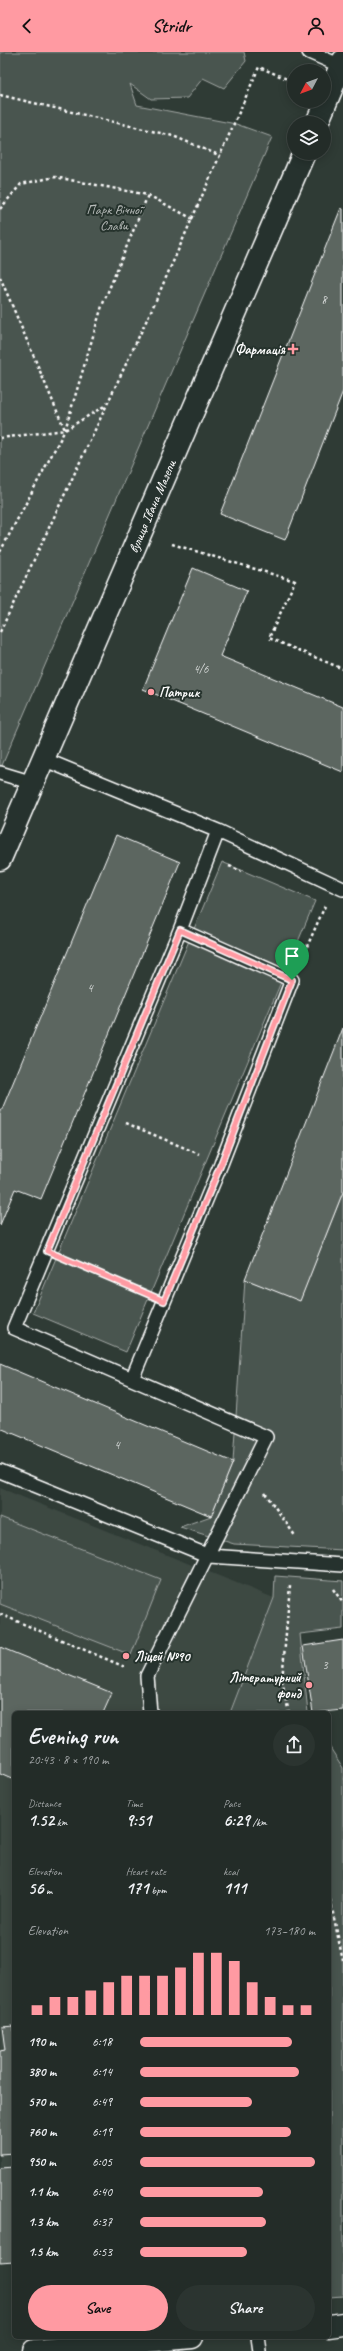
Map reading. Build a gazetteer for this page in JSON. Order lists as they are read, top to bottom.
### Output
{
  "streets": {
    "main road": ["вулиця Івана Мазепи"]
  },
  "parks": ["Парк Вічної Слави"],
  "places": {
    "health": ["Фармація"],
    "other": ["Патрик", "Ліцей №90", "Літературний фонд"]
  },
  "house_numbers": [
    "8",
    "4/6",
    "4",
    "4",
    "3"
  ],
  "north": "bottom left",
  "page": {
    "header": "Stridr",
    "heading": ["Evening run", "20:43 · 8 × 190 m"],
    "stats": [
      ["Distance", "1.52 km"],
      ["Time", "9:51"],
      ["Pace", "6:29 /km"],
      ["Elevation", "56 m"],
      ["Heart rate", "171 bpm"],
      ["kcal", "111"]
    ],
    "chart": ["Elevation", "173–180 m"],
    "list": [
      {
        "name": "190 m",
        "note": "6:18"
      },
      {
        "name": "380 m",
        "note": "6:14"
      },
      {
        "name": "570 m",
        "note": "6:49"
      },
      {
        "name": "760 m",
        "note": "6:19"
      },
      {
        "name": "950 m",
        "note": "6:05"
      },
      {
        "name": "1.1 km",
        "note": "6:40"
      },
      {
        "name": "1.3 km",
        "note": "6:37"
      },
      {
        "name": "1.5 km",
        "note": "6:53"
      }
    ],
    "buttons": ["Save", "Share"]
  }
}
